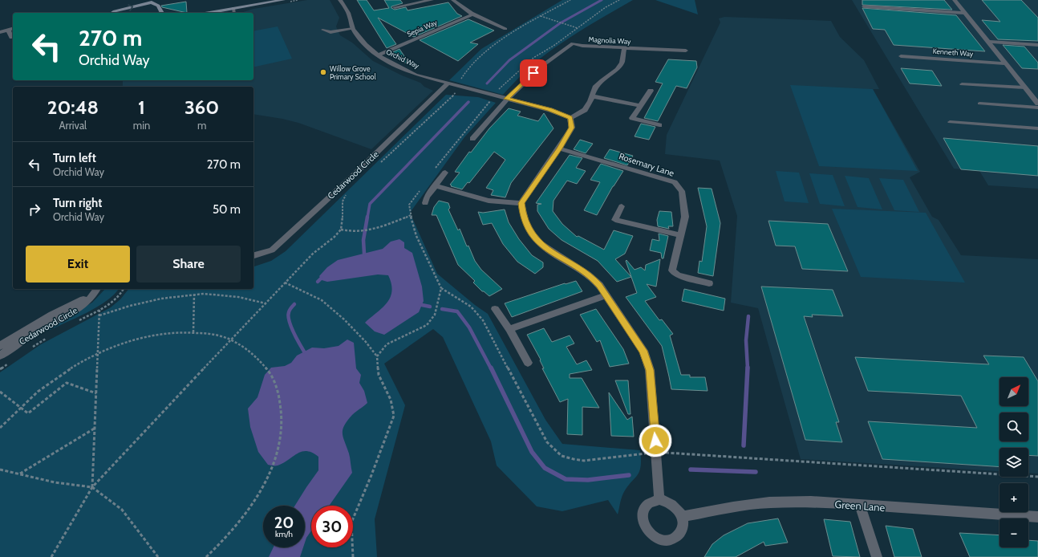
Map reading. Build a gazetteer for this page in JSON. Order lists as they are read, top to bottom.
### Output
{
  "streets": {
    "street": [
      "Sepia Way",
      "Magnolia Way",
      "Kenneth Way",
      "Orchid Way",
      "Rosemary Lane",
      "Cedarwood Circle",
      "Green Lane"
    ]
  },
  "crossings": [
    ["Sepia Way", "Orchid Way"],
    ["Magnolia Way", "Orchid Way"],
    ["Orchid Way", "Cedarwood Circle"]
  ],
  "places": ["Willow Grove Primary School"],
  "north": "top right",
  "page": {
    "turn": ["270 m", "Orchid Way"],
    "eta": [
      "20:48",
      "Arrival",
      "1",
      "min",
      "360",
      "m"
    ],
    "list": [
      {
        "name": "Turn left",
        "note": "Orchid Way",
        "value": "270 m"
      },
      {
        "name": "Turn right",
        "note": "Orchid Way",
        "value": "50 m"
      }
    ],
    "buttons": ["Exit", "Share"],
    "map_buttons": ["+", "−"],
    "speed": "20 km/h",
    "limit": "30"
  }
}
